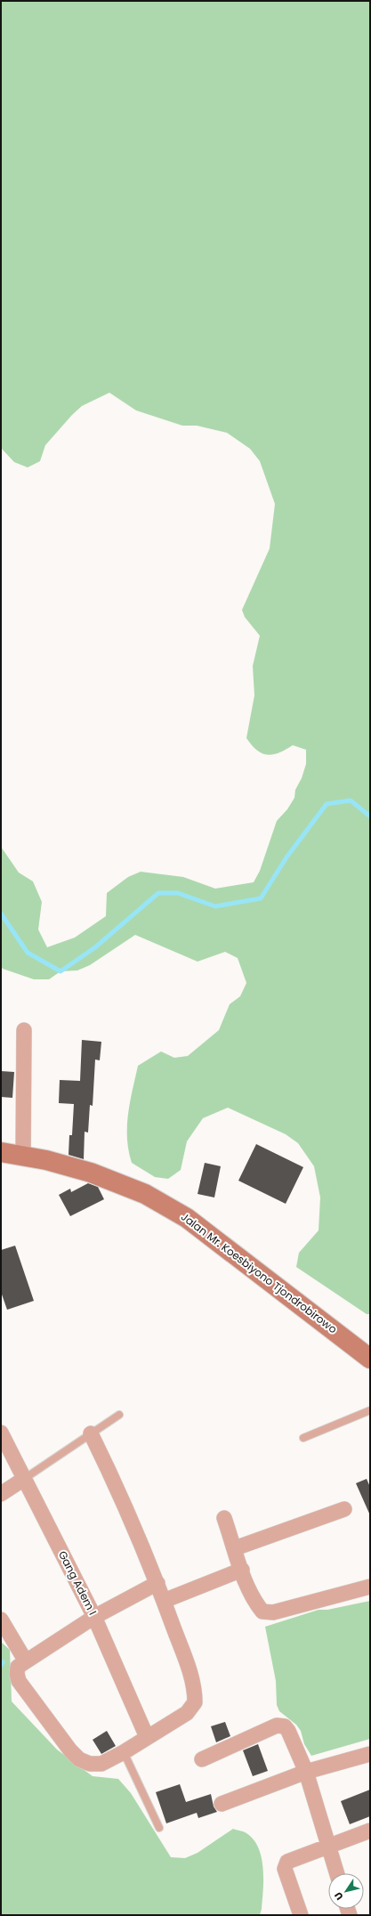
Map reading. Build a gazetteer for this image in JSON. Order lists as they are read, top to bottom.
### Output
{
  "streets": {
    "main road": ["Jalan Mr. Koesbiyono Tjondrobirowo"],
    "street": ["Gang Adem I"]
  },
  "north": "bottom left"
}
